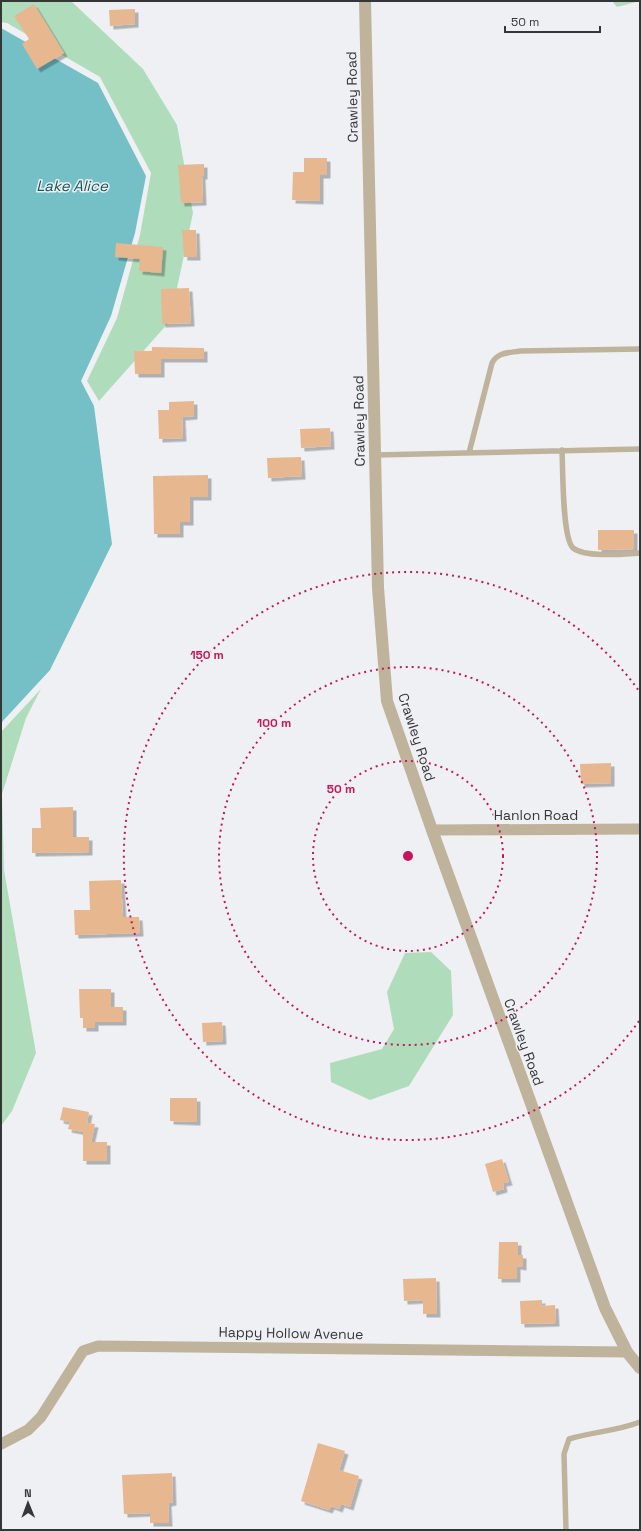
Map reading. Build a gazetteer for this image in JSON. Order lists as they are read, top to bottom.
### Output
{
  "streets": {
    "street": ["Crawley Road", "Hanlon Road", "Happy Hollow Avenue"]
  },
  "crossings": [
    ["Crawley Road", "Hanlon Road"],
    ["Crawley Road", "Happy Hollow Avenue"]
  ],
  "water": ["Lake Alice"],
  "scale_bar": "50 m",
  "north": "top",
  "rings": ["150 m", "100 m", "50 m"]
}
